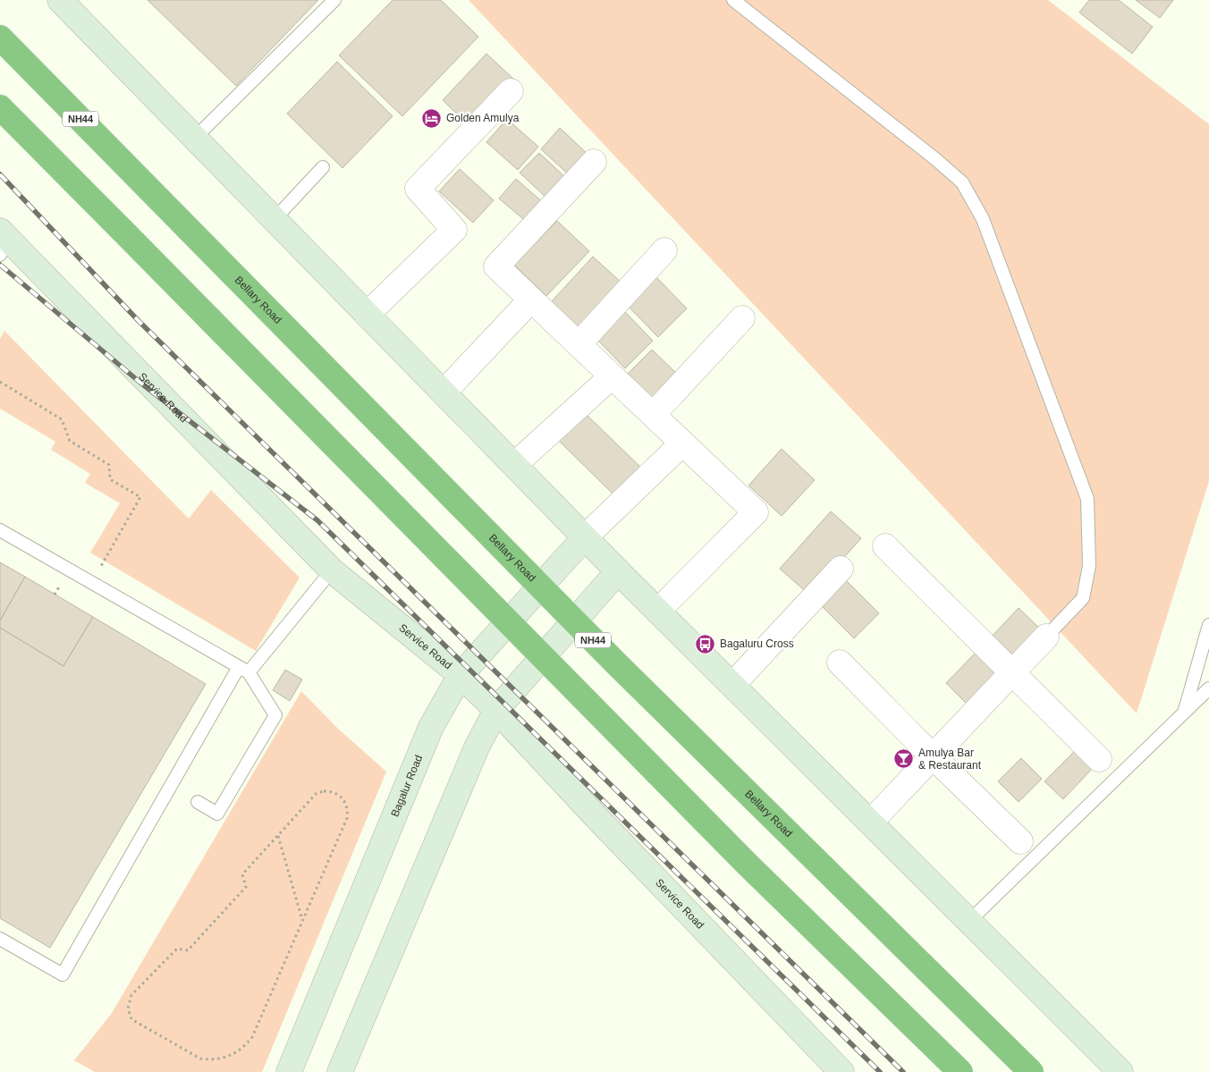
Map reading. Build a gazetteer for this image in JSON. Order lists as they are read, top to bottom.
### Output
{
  "streets": {
    "highway": ["NH44", "Bellary Road"],
    "main road": ["Service Road", "Bagalur Road"]
  },
  "crossings": [
    ["Service Road", "Bagalur Road"]
  ],
  "places": {
    "hotel": ["Golden Amulya"],
    "bus stop": ["Bagaluru Cross"],
    "bar": ["Amulya Bar & Restaurant"]
  }
}
